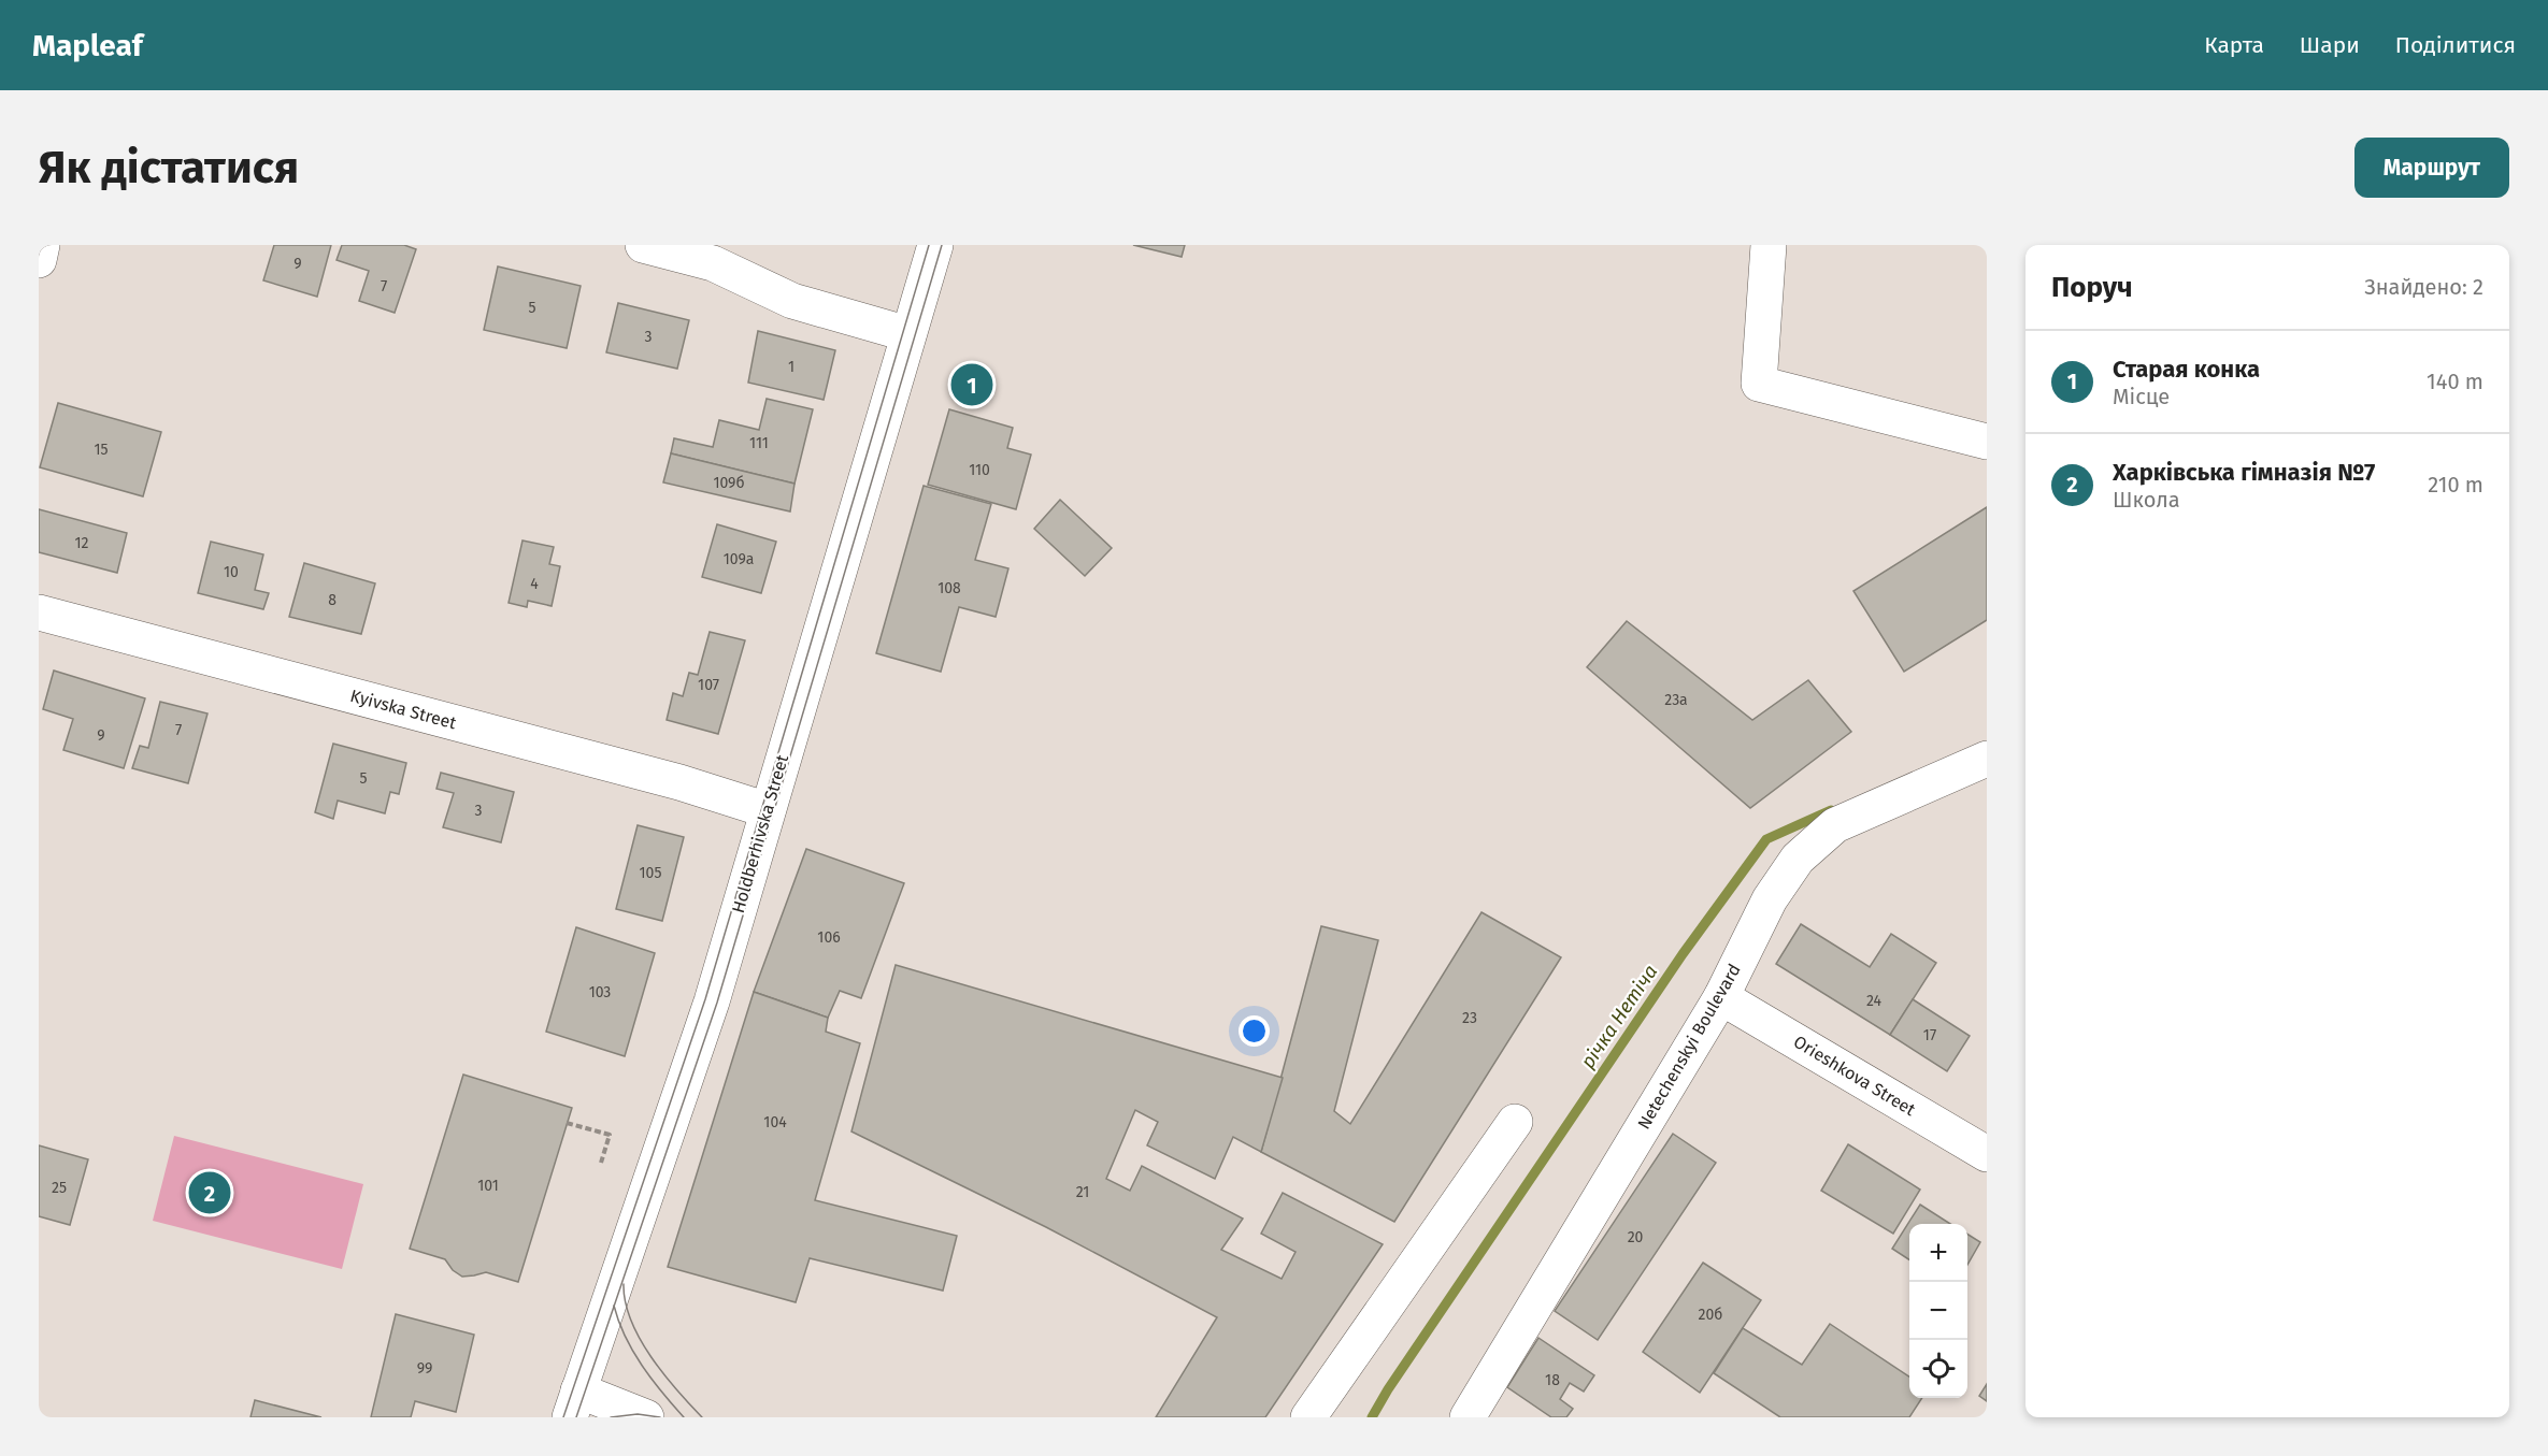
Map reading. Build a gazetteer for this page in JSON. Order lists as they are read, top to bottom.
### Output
{
  "streets": {
    "street": [
      "Kyivska Street",
      "Holdberhivska Street",
      "Netechenskyi Boulevard",
      "Orieshkova Street"
    ]
  },
  "crossings": [
    ["Kyivska Street", "Holdberhivska Street"],
    ["Netechenskyi Boulevard", "Orieshkova Street"]
  ],
  "water": ["річка Нетіча"],
  "house_numbers": [
    "9",
    "7",
    "5",
    "3",
    "1",
    "111",
    "15",
    "110",
    "109б",
    "12",
    "109а",
    "10",
    "4",
    "108",
    "8",
    "107",
    "23а",
    "7",
    "9",
    "5",
    "3",
    "105",
    "106",
    "103",
    "24",
    "23",
    "17",
    "104",
    "101",
    "25",
    "21",
    "20",
    "20б",
    "99",
    "18"
  ],
  "page": {
    "header": "Mapleaf",
    "nav": ["Карта", "Шари", "Поділитися"],
    "buttons": "Маршрут",
    "title": "Як дістатися",
    "heading": ["Поруч", "Знайдено: 2"],
    "list": [
      {
        "mark": "1",
        "name": "Старая конка",
        "note": "Місце",
        "value": "140 m"
      },
      {
        "mark": "2",
        "name": "Харківська гімназія №7",
        "note": "Школа",
        "value": "210 m"
      }
    ],
    "pins": ["1", "2"],
    "map_buttons": ["+", "−"]
  }
}
